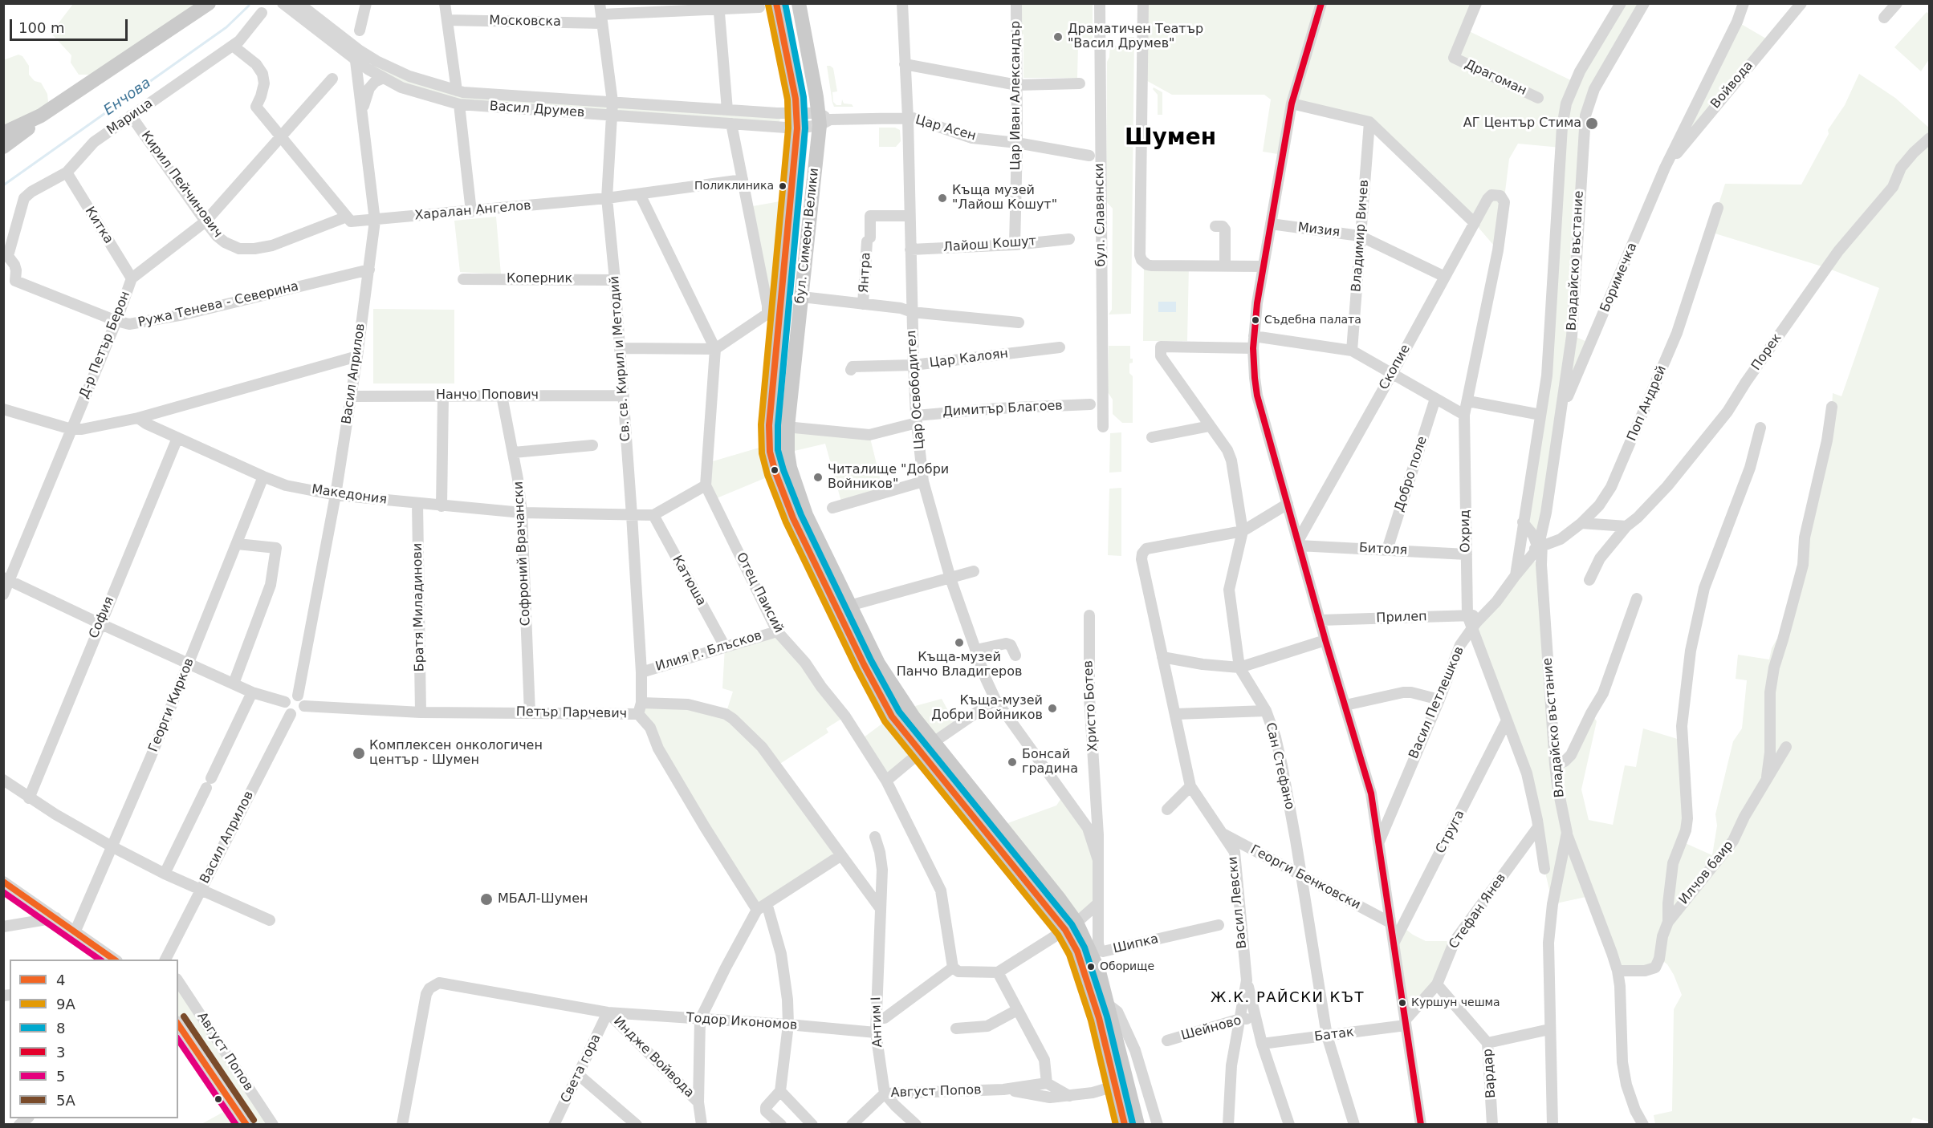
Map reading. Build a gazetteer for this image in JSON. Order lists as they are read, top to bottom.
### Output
{
  "streets": {
    "main road": ["бул. Симеон Велики"],
    "street": [
      "Московска",
      "Драгоман",
      "Войвода",
      "Цар Иван Александър",
      "Васил Друмев",
      "Марица",
      "Цар Асен",
      "Кирил Пейчинович",
      "Харалан Ангелов",
      "бул. Славянски",
      "Китка",
      "Мизия",
      "Владимир Вичев",
      "Лайош Кошут",
      "Владайско въстание",
      "Янтра",
      "Боримечка",
      "Коперник",
      "Ружа Тенева - Северина",
      "Д-р Петър Берон",
      "Порек",
      "Св. св. Кирил и Методий",
      "Цар Калоян",
      "Скопие",
      "Васил Априлов",
      "Цар Освободител",
      "Нанчо Попович",
      "Поп Андрей",
      "Димитър Благоев",
      "Добро поле",
      "Македония",
      "Охрид",
      "Битоля",
      "Софроний Врачански",
      "Катюша",
      "Отец Паисий",
      "Братя Миладинови",
      "София",
      "Прилеп",
      "Илия Р. Блъсков",
      "Васил Петлешков",
      "Георги Кирков",
      "Христо Ботев",
      "Петър Парчевич",
      "Сан Стефано",
      "Струга",
      "Илчов баир",
      "Георги Бенковски",
      "Васил Левски",
      "Стефан Янев",
      "Шипка",
      "Тодор Икономов",
      "Антим I",
      "Шейново",
      "Батак",
      "Август Попов",
      "Индже Войвода",
      "Света гора",
      "Вардар"
    ]
  },
  "crossings": [
    ["Московска", "Св. св. Кирил и Методий"],
    ["Войвода", "Боримечка"],
    ["Цар Иван Александър", "Цар Асен"],
    ["Цар Иван Александър", "Лайош Кошут"],
    ["Васил Друмев", "Цар Асен"],
    ["Васил Друмев", "бул. Симеон Велики"],
    ["Васил Друмев", "Св. св. Кирил и Методий"],
    ["Васил Друмев", "Васил Априлов"],
    ["Марица", "Кирил Пейчинович"],
    ["Марица", "Китка"],
    ["Марица", "Ружа Тенева - Северина"],
    ["Цар Асен", "бул. Симеон Велики"],
    ["Цар Асен", "Цар Освободител"],
    ["Кирил Пейчинович", "Харалан Ангелов"],
    ["Кирил Пейчинович", "Д-р Петър Берон"],
    ["Харалан Ангелов", "Св. св. Кирил и Методий"],
    ["Харалан Ангелов", "Васил Априлов"],
    ["Китка", "Д-р Петър Берон"],
    ["Мизия", "Владимир Вичев"],
    ["Мизия", "Скопие"],
    ["бул. Симеон Велики", "Димитър Благоев"],
    ["Лайош Кошут", "Цар Освободител"],
    ["Владайско въстание", "Боримечка"],
    ["Владайско въстание", "Поп Андрей"],
    ["Владайско въстание", "Васил Петлешков"],
    ["Янтра", "Цар Освободител"],
    ["Коперник", "Св. св. Кирил и Методий"],
    ["Ружа Тенева - Северина", "Д-р Петър Берон"],
    ["Ружа Тенева - Северина", "Васил Априлов"],
    ["Св. св. Кирил и Методий", "Нанчо Попович"],
    ["Св. св. Кирил и Методий", "Македония"],
    ["Св. св. Кирил и Методий", "Илия Р. Блъсков"],
    ["Св. св. Кирил и Методий", "Петър Парчевич"],
    ["Цар Калоян", "Цар Освободител"],
    ["Скопие", "Охрид"],
    ["Скопие", "Битоля"],
    ["Васил Априлов", "Нанчо Попович"],
    ["Васил Априлов", "Македония"],
    ["Васил Априлов", "Петър Парчевич"],
    ["Цар Освободител", "Димитър Благоев"],
    ["Цар Освободител", "Христо Ботев"],
    ["Нанчо Попович", "Софроний Врачански"],
    ["Добро поле", "Битоля"],
    ["Македония", "Софроний Врачански"],
    ["Македония", "Катюша"],
    ["Македония", "Отец Паисий"],
    ["Македония", "Братя Миладинови"],
    ["Македония", "София"],
    ["Македония", "Георги Кирков"],
    ["Охрид", "Битоля"],
    ["Охрид", "Прилеп"],
    ["Охрид", "Васил Петлешков"],
    ["Охрид", "Струга"],
    ["Охрид", "Стефан Янев"],
    ["Софроний Врачански", "Петър Парчевич"],
    ["Катюша", "Илия Р. Блъсков"],
    ["Отец Паисий", "Илия Р. Блъсков"],
    ["Братя Миладинови", "Петър Парчевич"],
    ["Прилеп", "Васил Петлешков"],
    ["Петър Парчевич", "Тодор Икономов"],
    ["Сан Стефано", "Георги Бенковски"],
    ["Сан Стефано", "Васил Левски"],
    ["Сан Стефано", "Батак"],
    ["Георги Бенковски", "Васил Левски"],
    ["Васил Левски", "Шейново"],
    ["Стефан Янев", "Батак"],
    ["Стефан Янев", "Вардар"],
    ["Тодор Икономов", "Антим I"],
    ["Тодор Икономов", "Индже Войвода"],
    ["Тодор Икономов", "Света гора"],
    ["Антим I", "Август Попов"],
    ["Индже Войвода", "Света гора"]
  ],
  "districts": ["Шумен", "Ж.К. РАЙСКИ КЪТ"],
  "water": ["Енчова"],
  "places": [
    "Драматичен Театър \"Васил Друмев\"",
    "АГ Център Стима",
    "Поликлиника",
    "Къща музей \"Лайош Кошут\"",
    "Съдебна палата",
    "Читалище \"Добри Войников\"",
    "Къща-музей Панчо Владигеров",
    "Къща-музей Добри Войников",
    "￼Комплексен онкологичен център - Шумен",
    "Бонсай градина",
    "МБАЛ-Шумен",
    "Оборище",
    "Куршун чешма"
  ],
  "lines": [
    "transit line 4",
    "transit line 8",
    "transit line 3",
    "transit line 9А",
    "transit line 5",
    "transit line 5А"
  ],
  "legend": [
    "4",
    "9А",
    "8",
    "3",
    "5",
    "5А"
  ],
  "scale_bar": "100 m"
}
